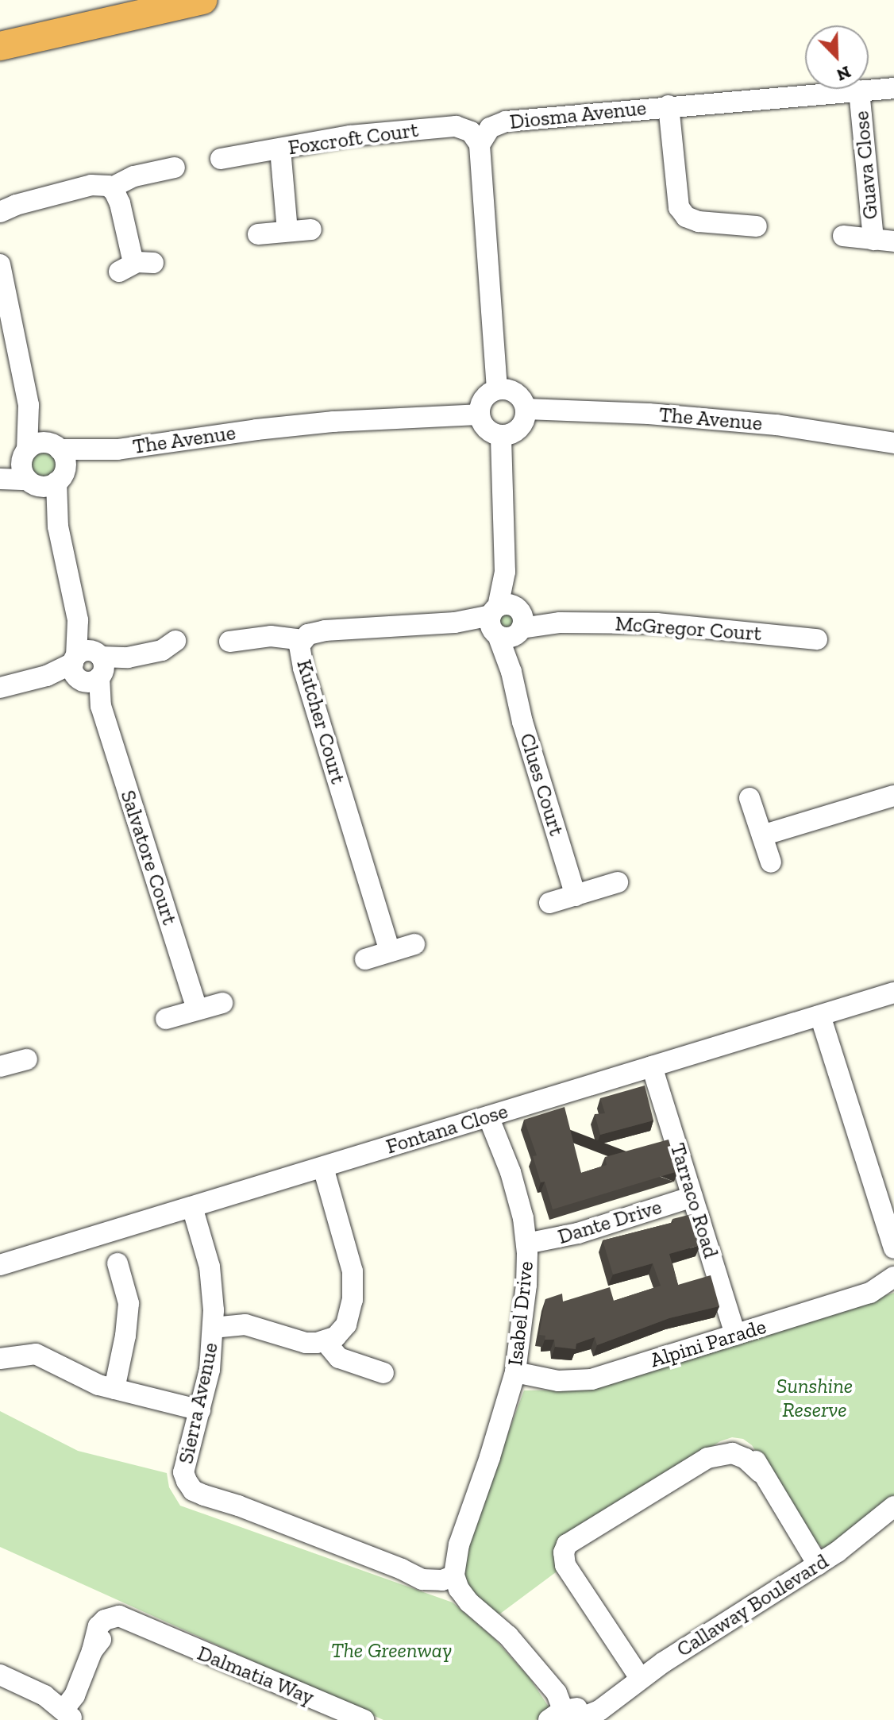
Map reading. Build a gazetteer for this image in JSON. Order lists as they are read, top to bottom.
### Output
{
  "streets": {
    "street": [
      "Diosma Avenue",
      "Foxcroft Court",
      "Guava Close",
      "The Avenue",
      "McGregor Court",
      "Kutcher Court",
      "Clues Court",
      "Salvatore Court",
      "Fontana Close",
      "Tarraco Road",
      "Dante Drive",
      "Isabel Drive",
      "Alpini Parade",
      "Sierra Avenue",
      "Callaway Boulevard",
      "Dalmatia Way"
    ]
  },
  "crossings": [
    ["Diosma Avenue", "Foxcroft Court"],
    ["Diosma Avenue", "Guava Close"],
    ["The Avenue", "Clues Court"],
    ["The Avenue", "Salvatore Court"],
    ["McGregor Court", "Kutcher Court"],
    ["McGregor Court", "Clues Court"],
    ["Kutcher Court", "Clues Court"],
    ["Fontana Close", "Tarraco Road"],
    ["Fontana Close", "Isabel Drive"],
    ["Fontana Close", "Sierra Avenue"],
    ["Tarraco Road", "Dante Drive"],
    ["Tarraco Road", "Alpini Parade"],
    ["Dante Drive", "Isabel Drive"],
    ["Isabel Drive", "Alpini Parade"],
    ["Isabel Drive", "Sierra Avenue"]
  ],
  "parks": ["Sunshine Reserve", "The Greenway"],
  "north": "bottom right"
}
